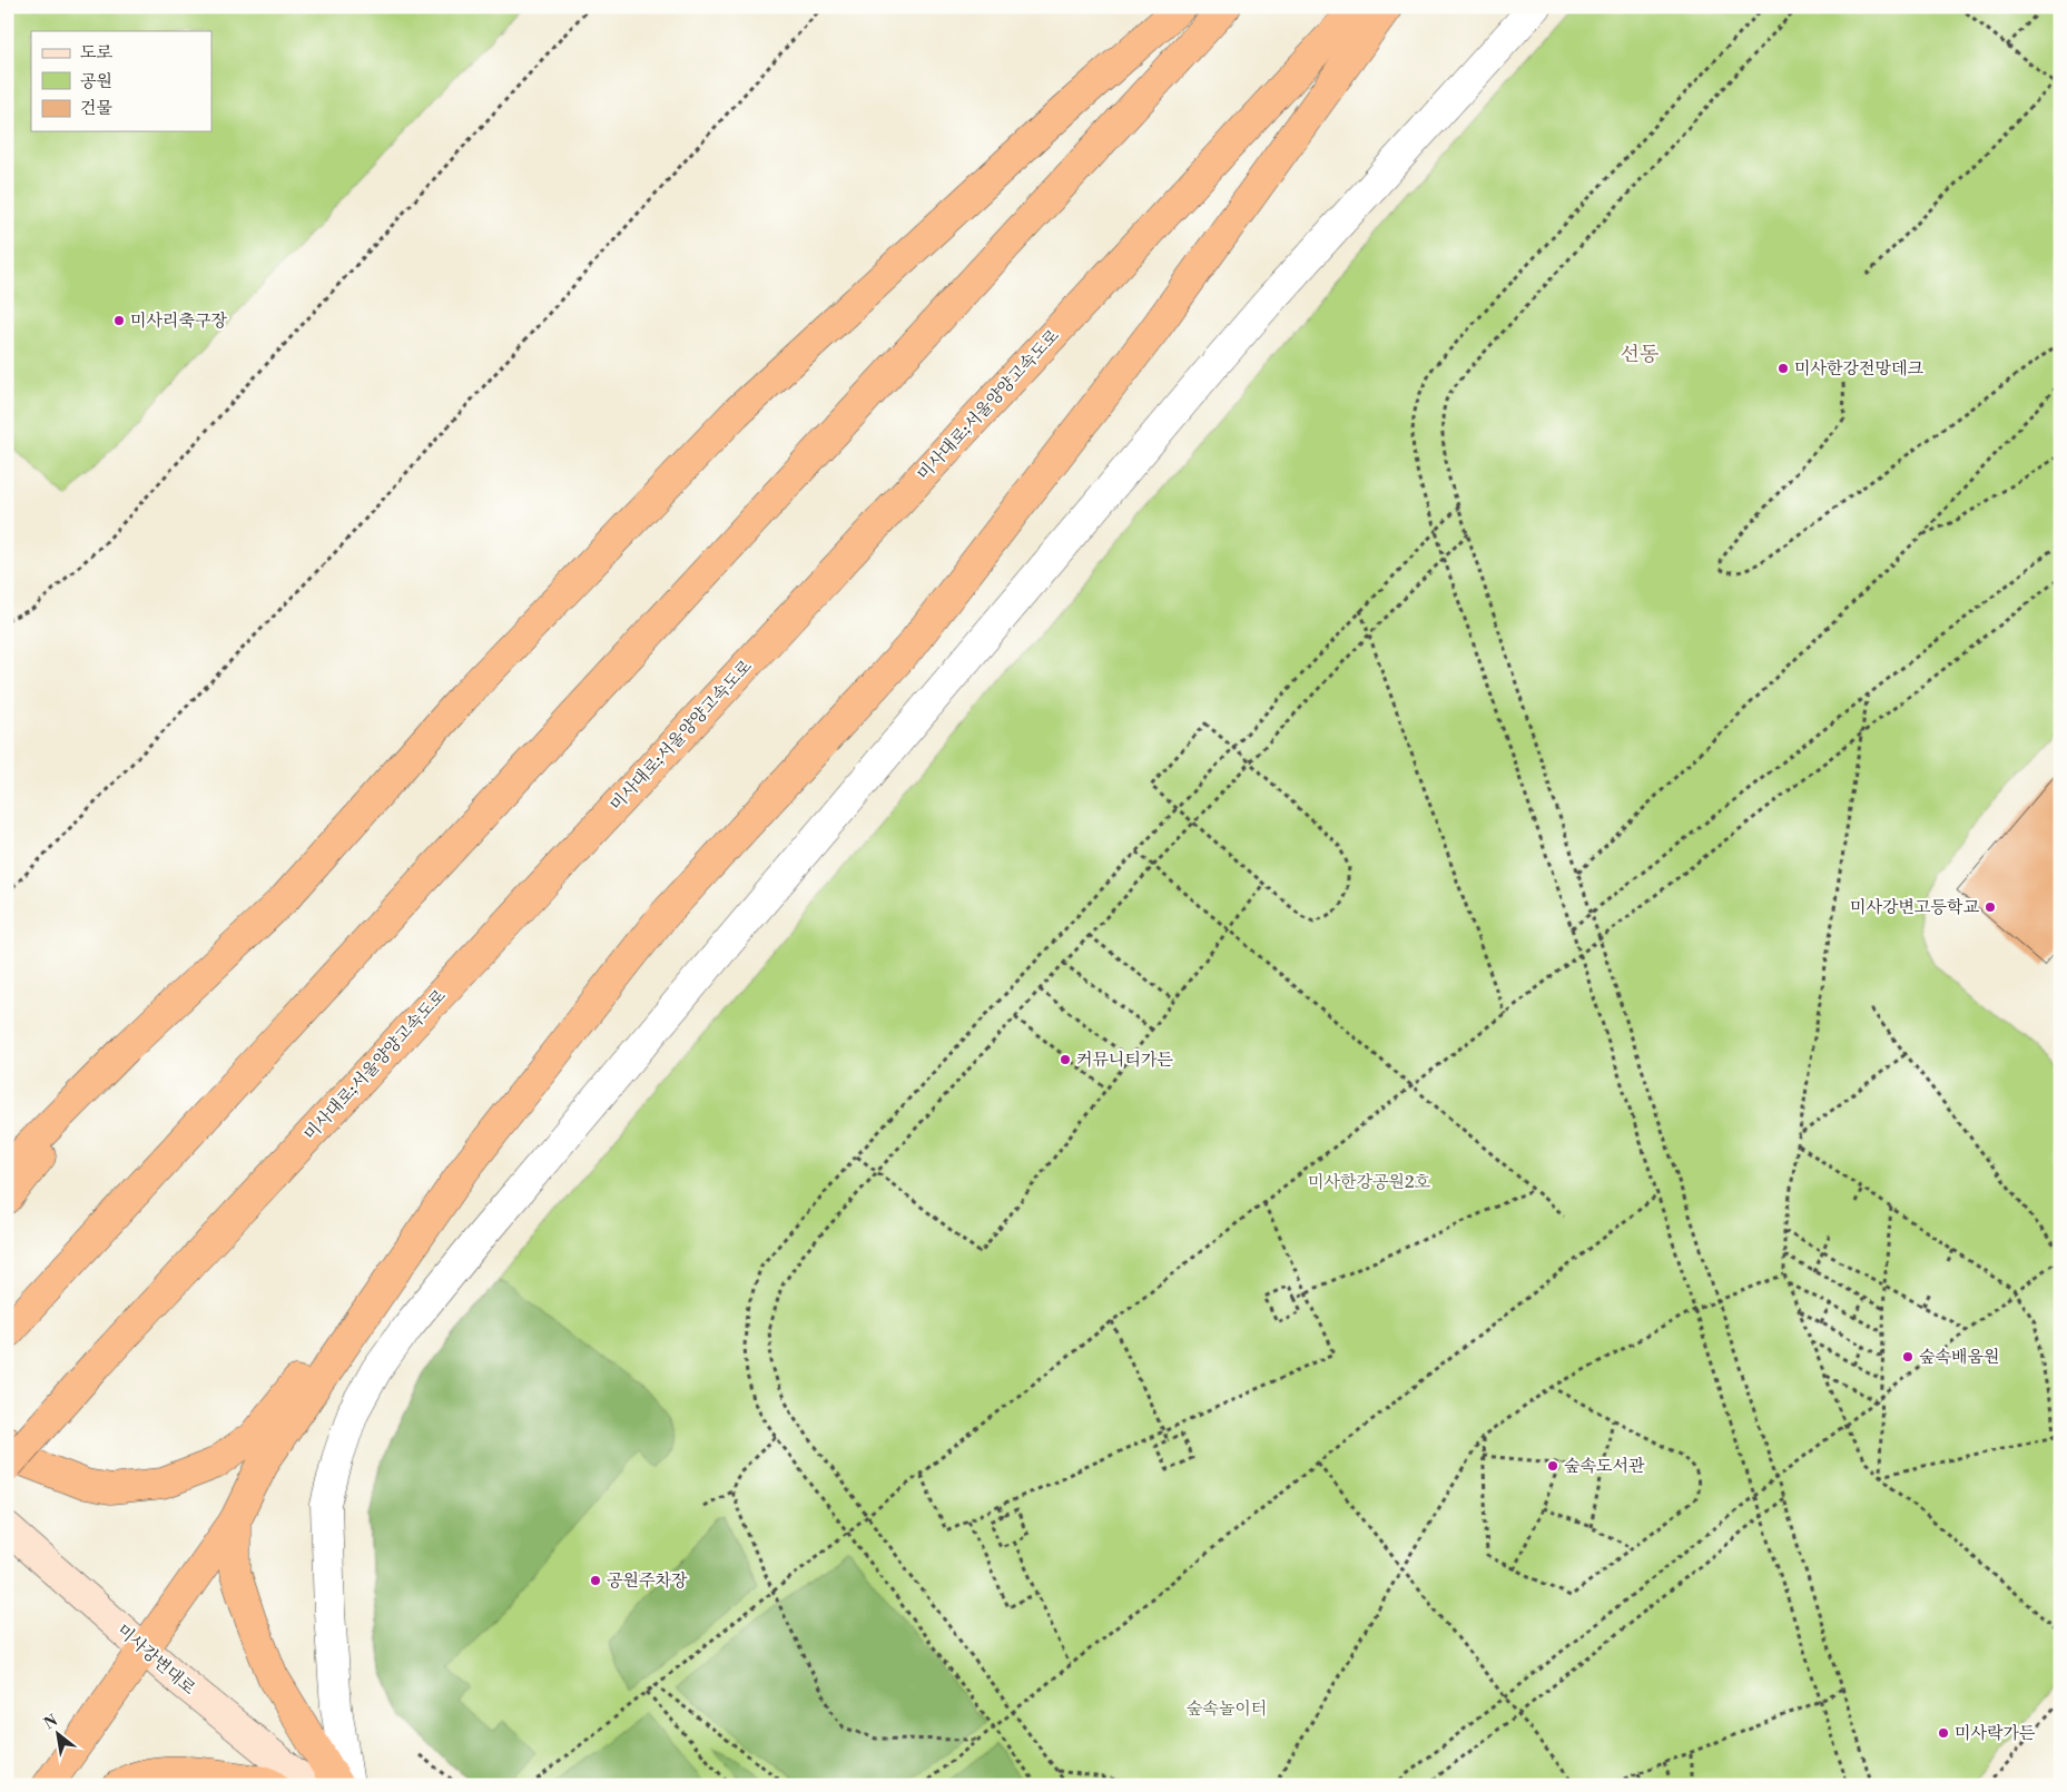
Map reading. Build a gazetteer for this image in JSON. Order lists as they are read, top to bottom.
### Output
{
  "streets": {
    "highway": ["미사대로;서울양양고속도로"],
    "main road": ["미사강변대로"]
  },
  "districts": ["선동"],
  "parks": ["미사한강공원2호", "숲속놀이터"],
  "places": [
    "미사리축구장",
    "미사한강전망데크",
    "미사강변고등학교",
    "커뮤니티가든",
    "숲속배움원",
    "숲속도서관",
    "공원주차장",
    "미사락가든"
  ],
  "legend": ["도로", "공원", "건물"],
  "north": "top left"
}
